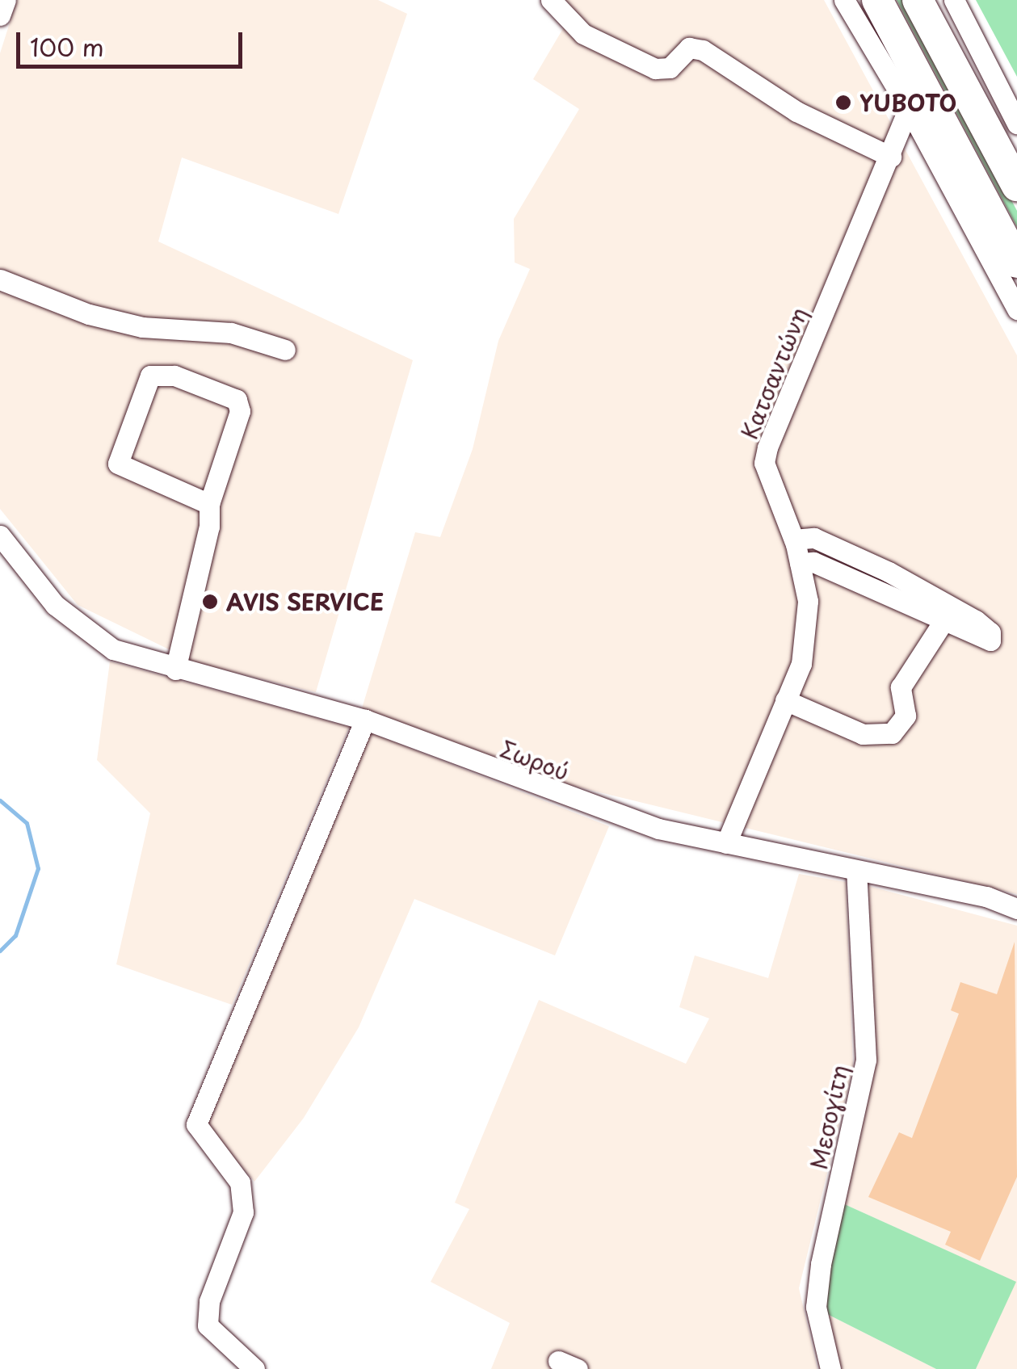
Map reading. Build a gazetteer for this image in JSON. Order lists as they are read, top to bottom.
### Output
{
  "streets": {
    "street": ["Κατσαντώνη", "Σωρού", "Μεσογίτη"]
  },
  "crossings": [
    ["Κατσαντώνη", "Σωρού"],
    ["Σωρού", "Μεσογίτη"]
  ],
  "places": ["YUBOTO", "AVIS SERVICE"],
  "scale_bar": "100 m"
}
